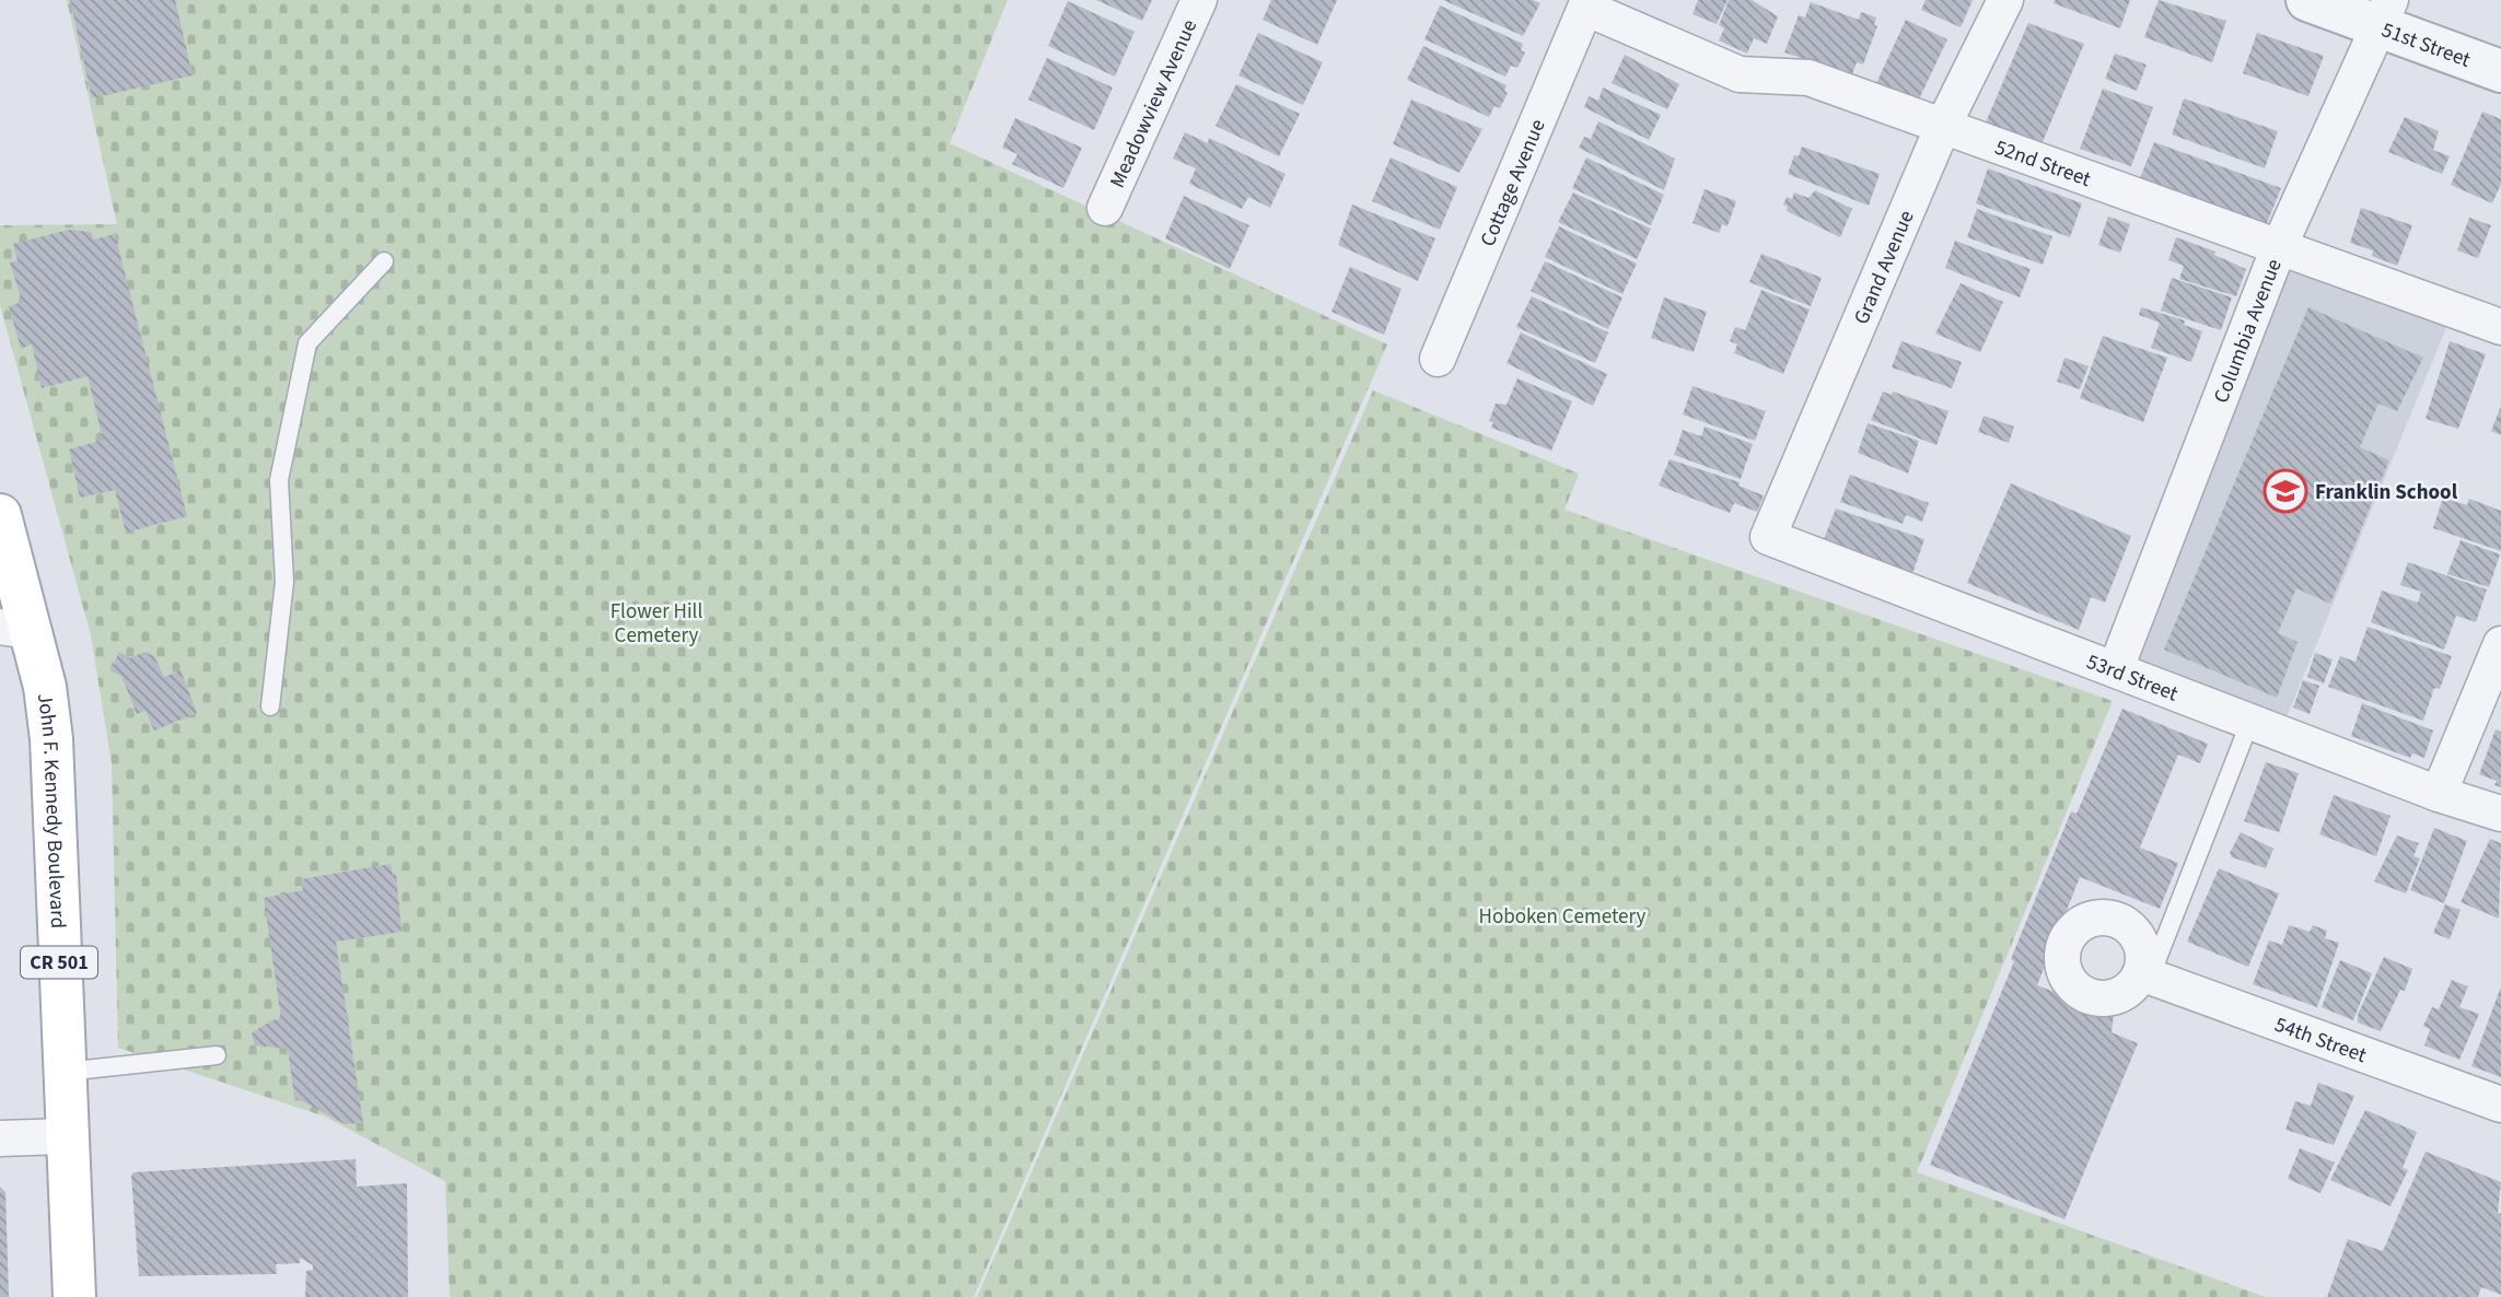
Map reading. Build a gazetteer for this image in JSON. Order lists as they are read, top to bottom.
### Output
{
  "streets": {
    "main road": ["John F. Kennedy Boulevard", "CR 501"],
    "street": [
      "51st Street",
      "Meadowview Avenue",
      "52nd Street",
      "Cottage Avenue",
      "Grand Avenue",
      "Columbia Avenue",
      "53rd Street",
      "54th Street"
    ]
  },
  "crossings": [
    ["51st Street", "Columbia Avenue"],
    ["52nd Street", "Cottage Avenue"],
    ["52nd Street", "Grand Avenue"],
    ["52nd Street", "Columbia Avenue"],
    ["Grand Avenue", "53rd Street"],
    ["Columbia Avenue", "53rd Street"]
  ],
  "parks": ["Flower Hill Cemetery", "Hoboken Cemetery"],
  "places": {
    "school or university": ["Franklin School"]
  }
}
